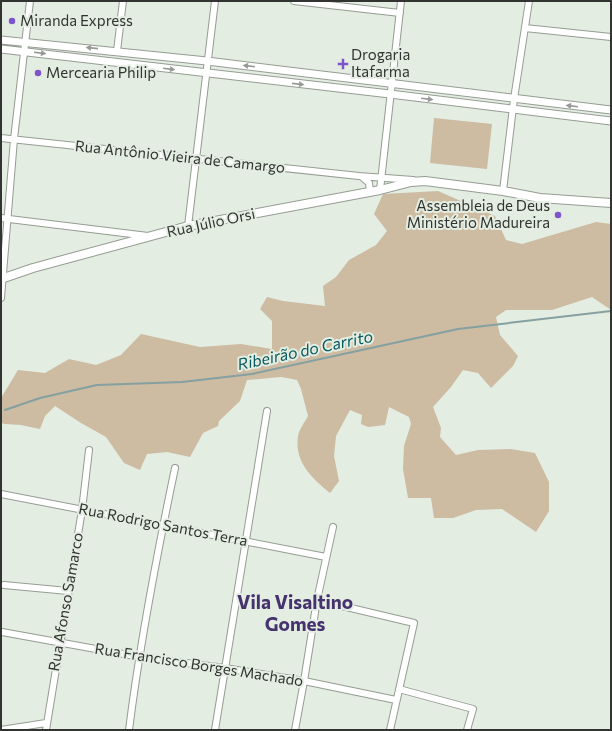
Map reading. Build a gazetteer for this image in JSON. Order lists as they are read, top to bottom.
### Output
{
  "streets": {
    "main road": ["Rua Júlio Orsi"],
    "street": [
      "Rua Antônio Vieira de Camargo",
      "Rua Rodrigo Santos Terra",
      "Rua Afonso Samarco",
      "Rua Francisco Borges Machado"
    ]
  },
  "crossings": [
    ["Rua Antônio Vieira de Camargo", "Rua Júlio Orsi"],
    ["Rua Rodrigo Santos Terra", "Rua Afonso Samarco"],
    ["Rua Afonso Samarco", "Rua Francisco Borges Machado"]
  ],
  "districts": ["Vila Visaltino Gomes"],
  "water": ["Ribeirão do Carrito"],
  "places": {
    "other": ["Miranda Express", "Mercearia Philip", "Assembleia de Deus Ministério Madureira"],
    "health": ["Drogaria Itafarma"]
  }
}
